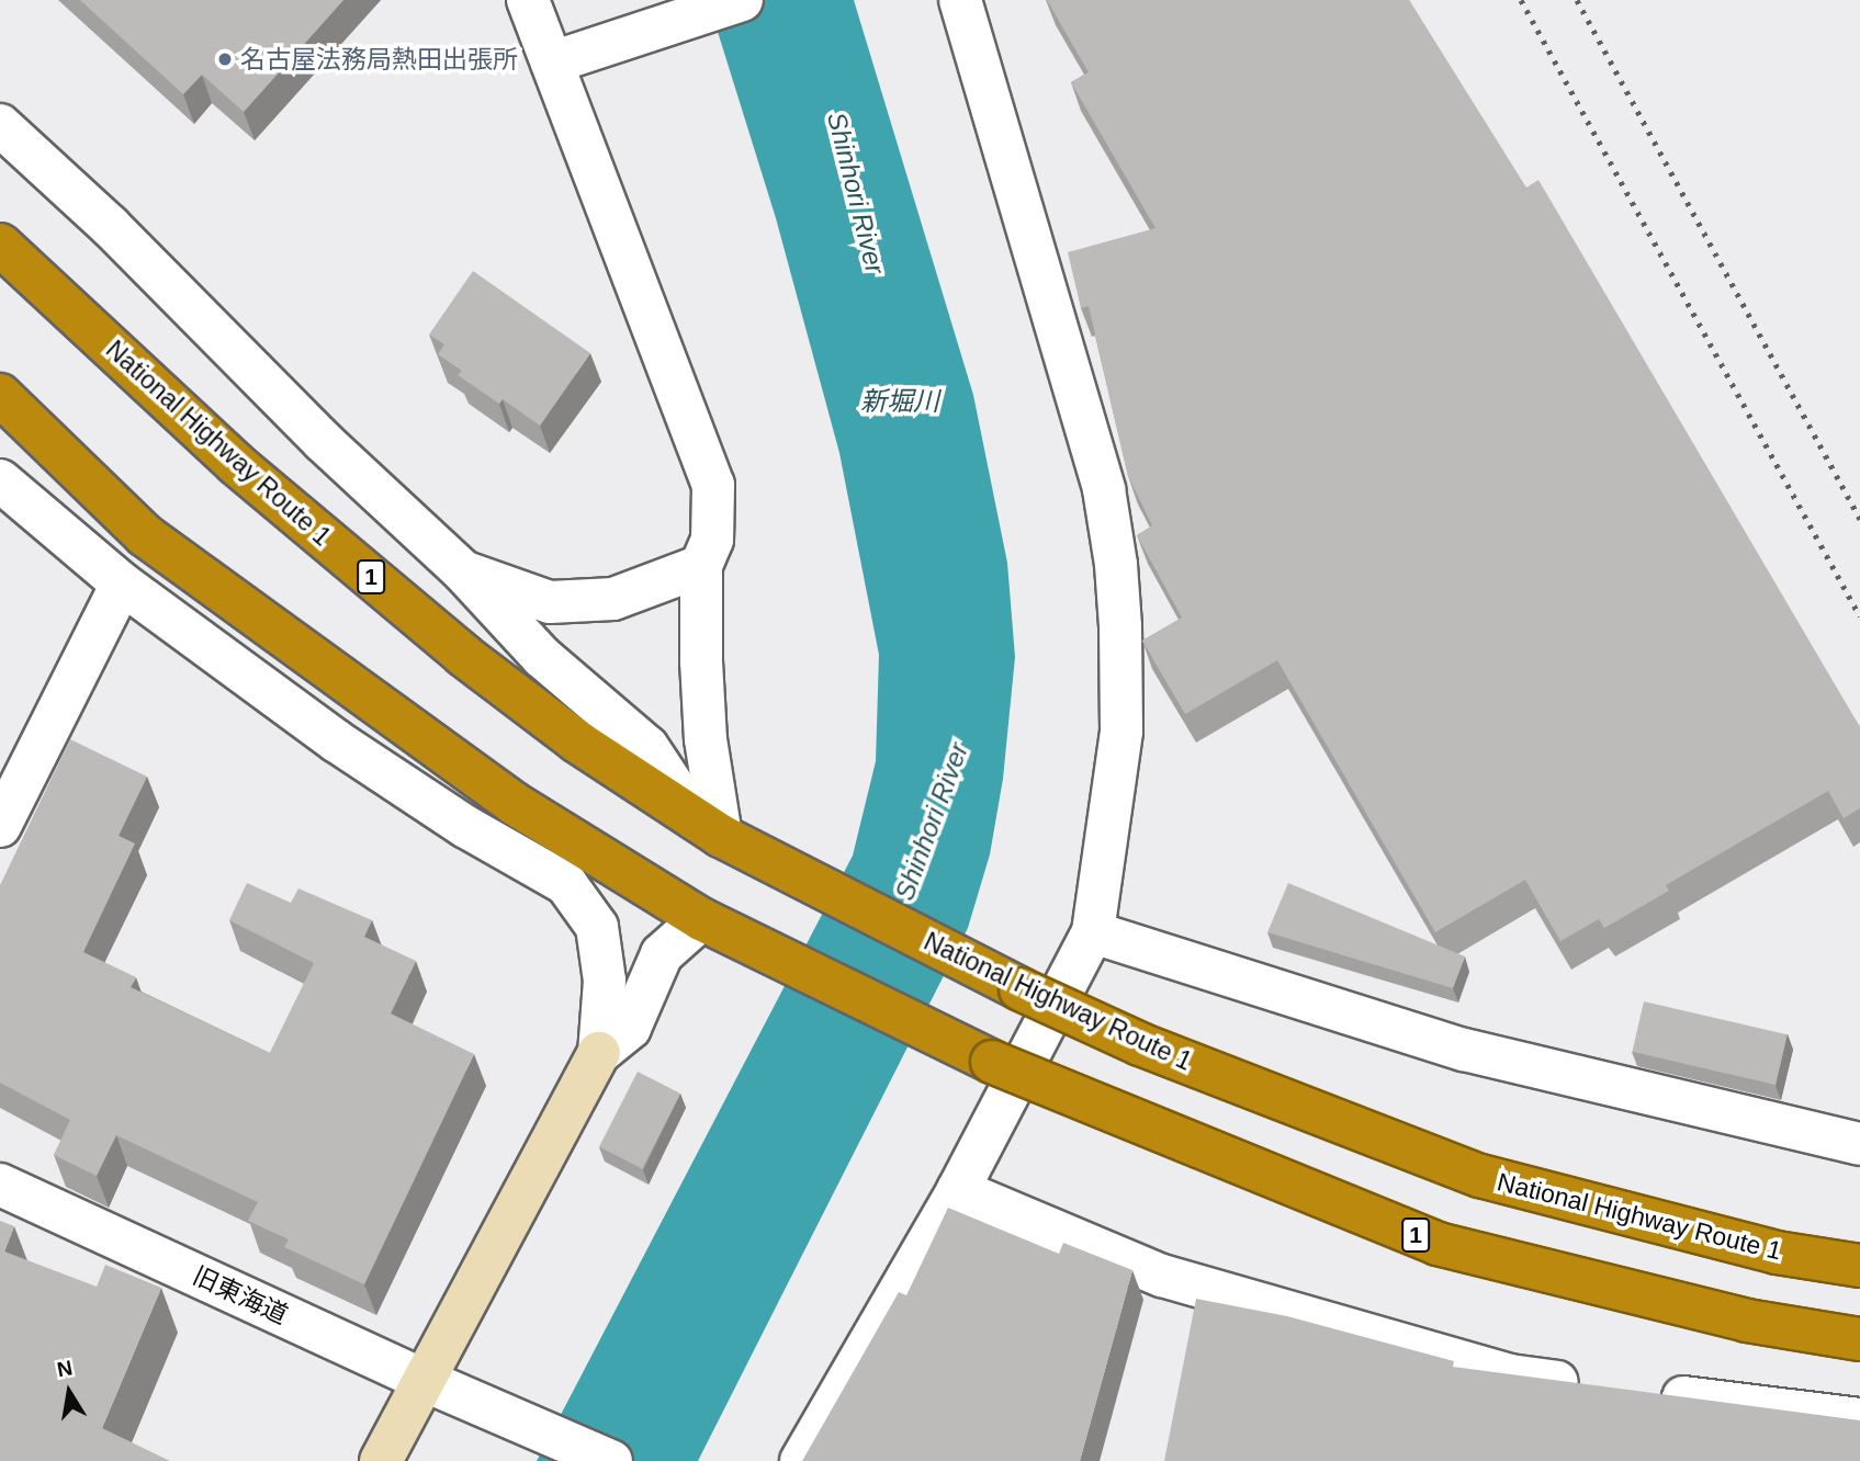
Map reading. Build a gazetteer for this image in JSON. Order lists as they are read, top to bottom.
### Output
{
  "streets": {
    "highway": ["National Highway Route 1", "1"],
    "street": ["旧東海道"]
  },
  "water": ["Shinhori River", "新堀川"],
  "places": ["名古屋法務局熱田出張所"],
  "north": "top"
}
